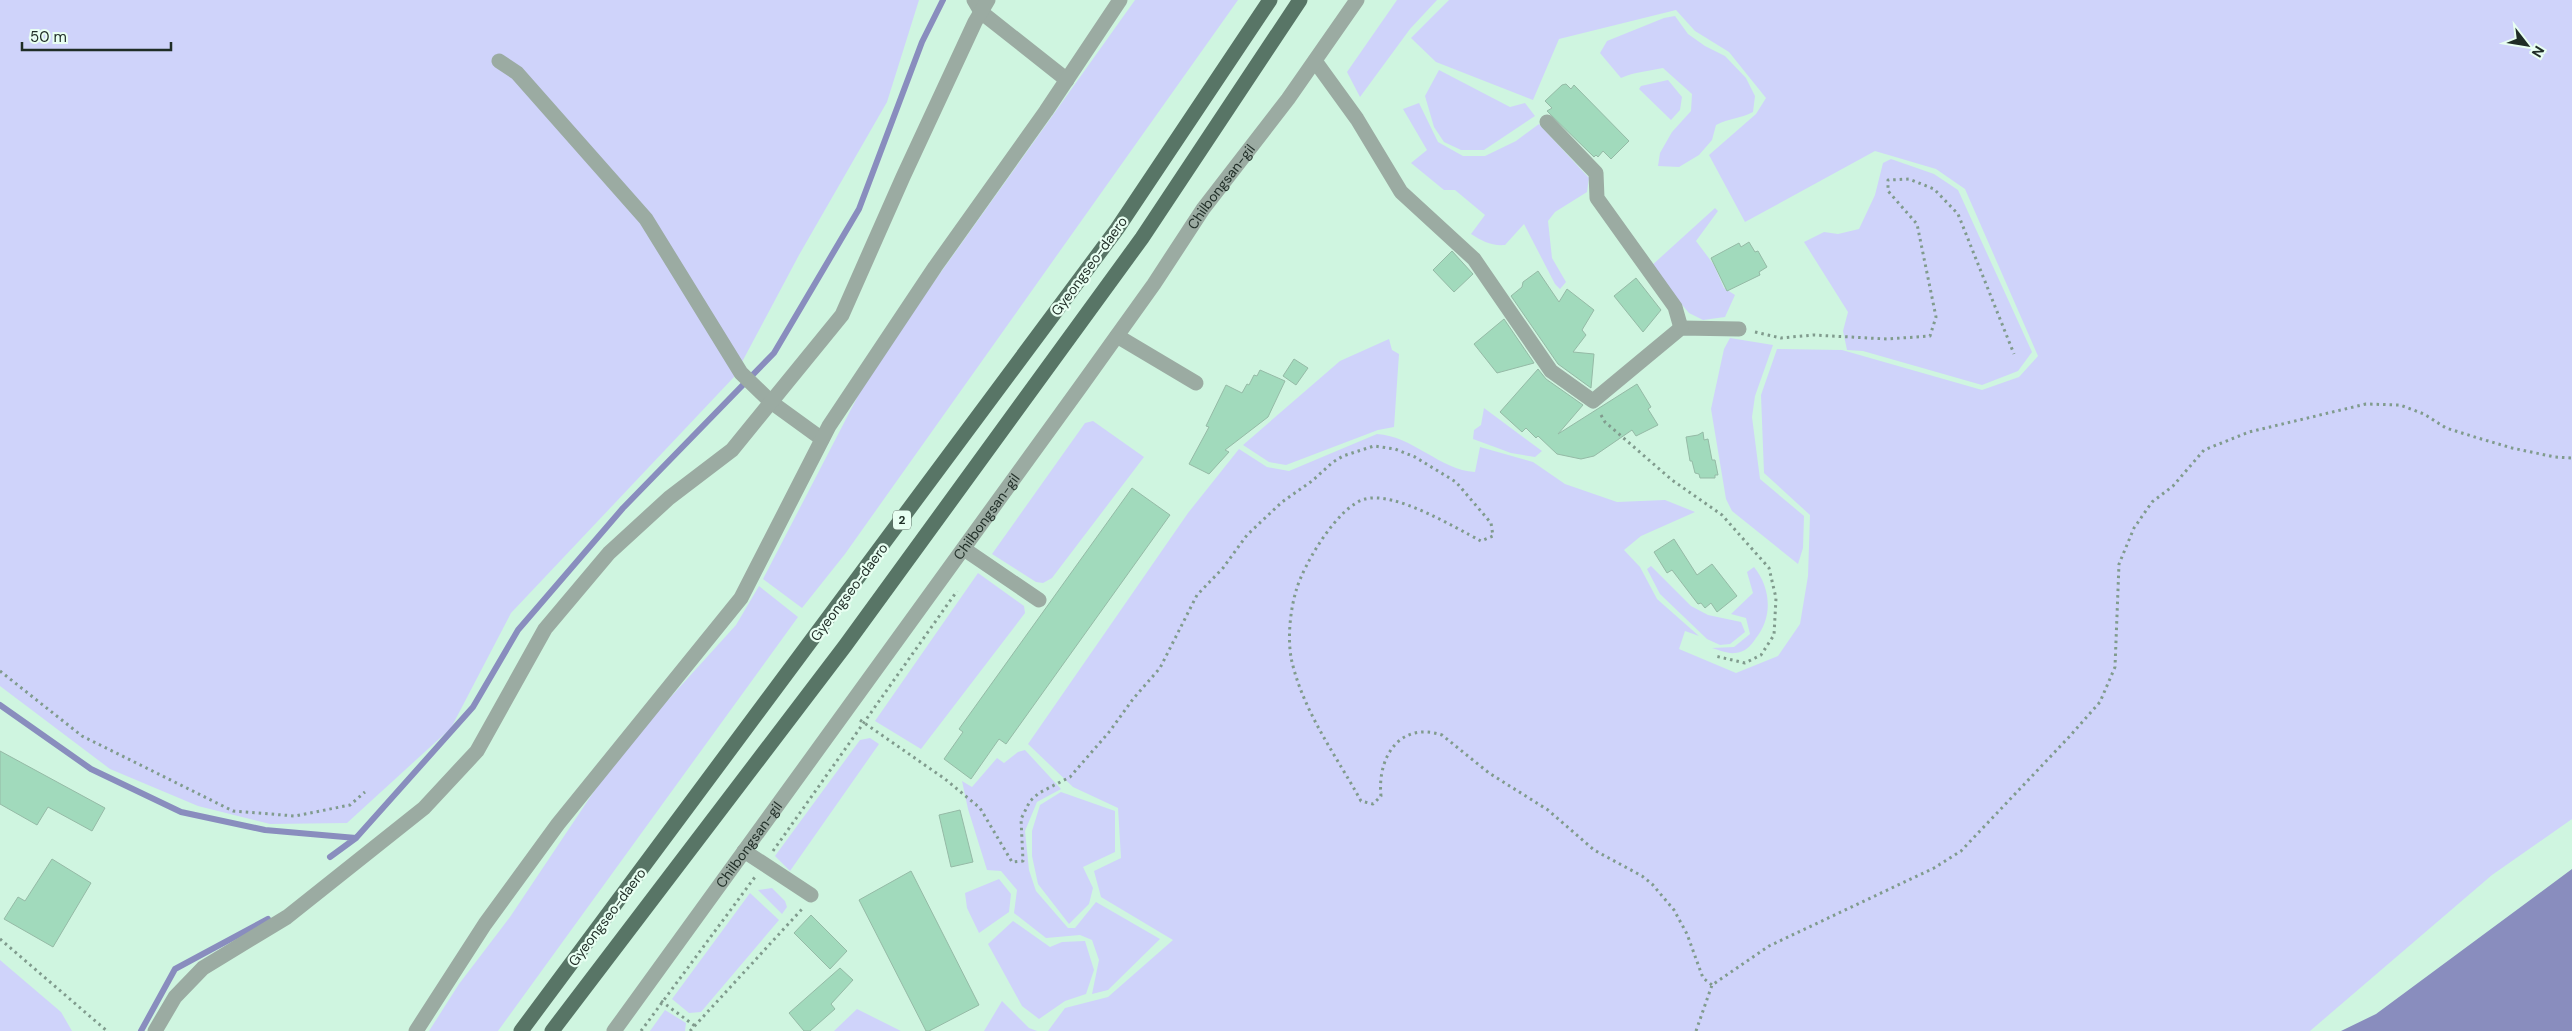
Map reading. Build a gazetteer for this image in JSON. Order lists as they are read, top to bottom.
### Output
{
  "streets": {
    "main road": ["Gyeongseo-daero", "2"],
    "street": ["Chilbongsan-gil"]
  },
  "scale_bar": "50 m",
  "north": "bottom right"
}
